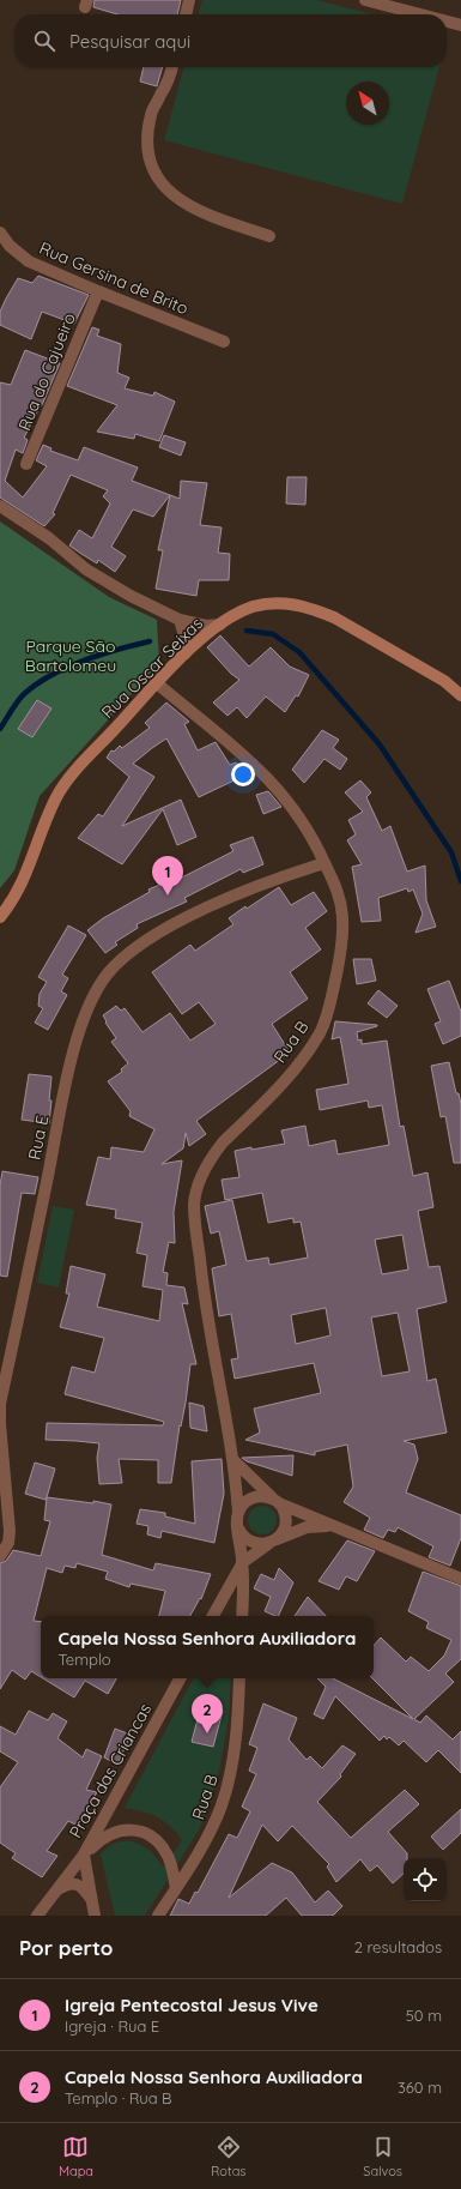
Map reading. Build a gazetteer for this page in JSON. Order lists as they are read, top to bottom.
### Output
{
  "streets": {
    "main road": ["Rua Oscar Seixas"],
    "street": [
      "Rua Gersina de Brito",
      "Rua do Cajueiro",
      "Rua B",
      "Rua E",
      "Praça das Criancas"
    ]
  },
  "crossings": [
    ["Rua Gersina de Brito", "Rua do Cajueiro"],
    ["Rua Oscar Seixas", "Rua B"],
    ["Rua B", "Rua E"]
  ],
  "parks": ["Parque São Bartolomeu"],
  "north": "top left",
  "page": {
    "search": "Pesquisar aqui",
    "pins": ["1", "2"],
    "popup": ["Capela Nossa Senhora Auxiliadora", "Templo"],
    "heading": ["Por perto", "2 resultados"],
    "list": [
      {
        "mark": "1",
        "name": "Igreja Pentecostal Jesus Vive",
        "note": "Igreja · Rua E",
        "value": "50 m"
      },
      {
        "mark": "2",
        "name": "Capela Nossa Senhora Auxiliadora",
        "note": "Templo · Rua B",
        "value": "360 m"
      }
    ],
    "nav": ["Mapa", "Rotas", "Salvos"]
  }
}
